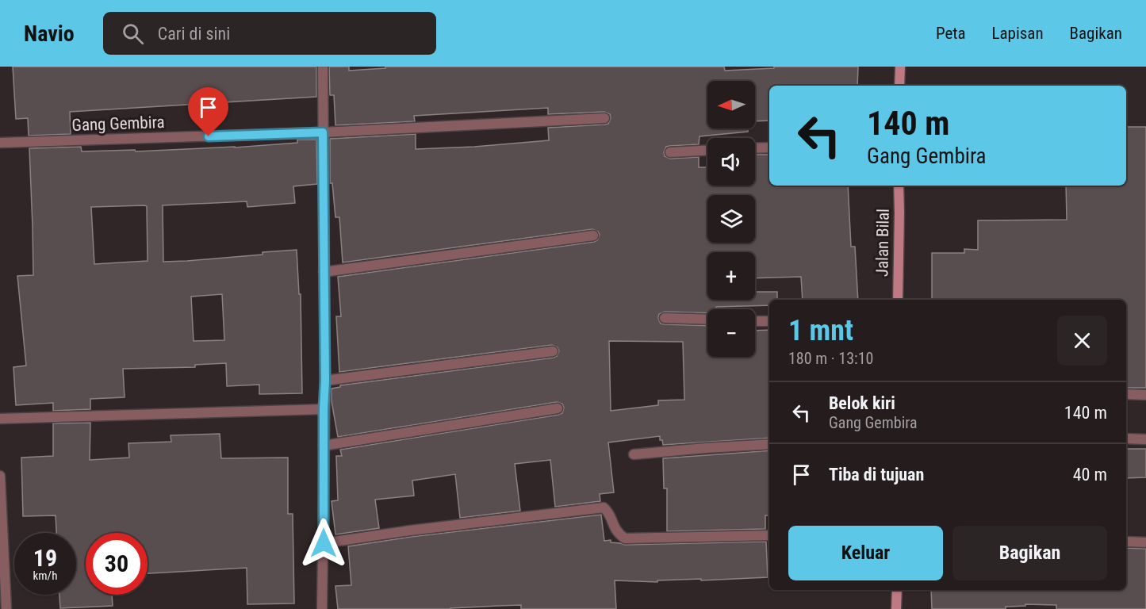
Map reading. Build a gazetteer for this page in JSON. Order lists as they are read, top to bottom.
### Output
{
  "streets": {
    "main road": ["Jalan Bilal"],
    "street": ["Gang Gembira"]
  },
  "north": "left",
  "page": {
    "header": "Navio",
    "search": "Cari di sini",
    "nav": ["Peta", "Lapisan", "Bagikan"],
    "map_buttons": ["+", "−"],
    "turn": ["140 m", "Gang Gembira"],
    "heading": ["1 mnt", "180 m · 13:10"],
    "list": [
      {
        "name": "Belok kiri",
        "note": "Gang Gembira",
        "value": "140 m"
      },
      {
        "name": "Tiba di tujuan",
        "value": "40 m"
      }
    ],
    "buttons": ["Keluar", "Bagikan"],
    "speed": "19 km/h",
    "limit": "30"
  }
}
